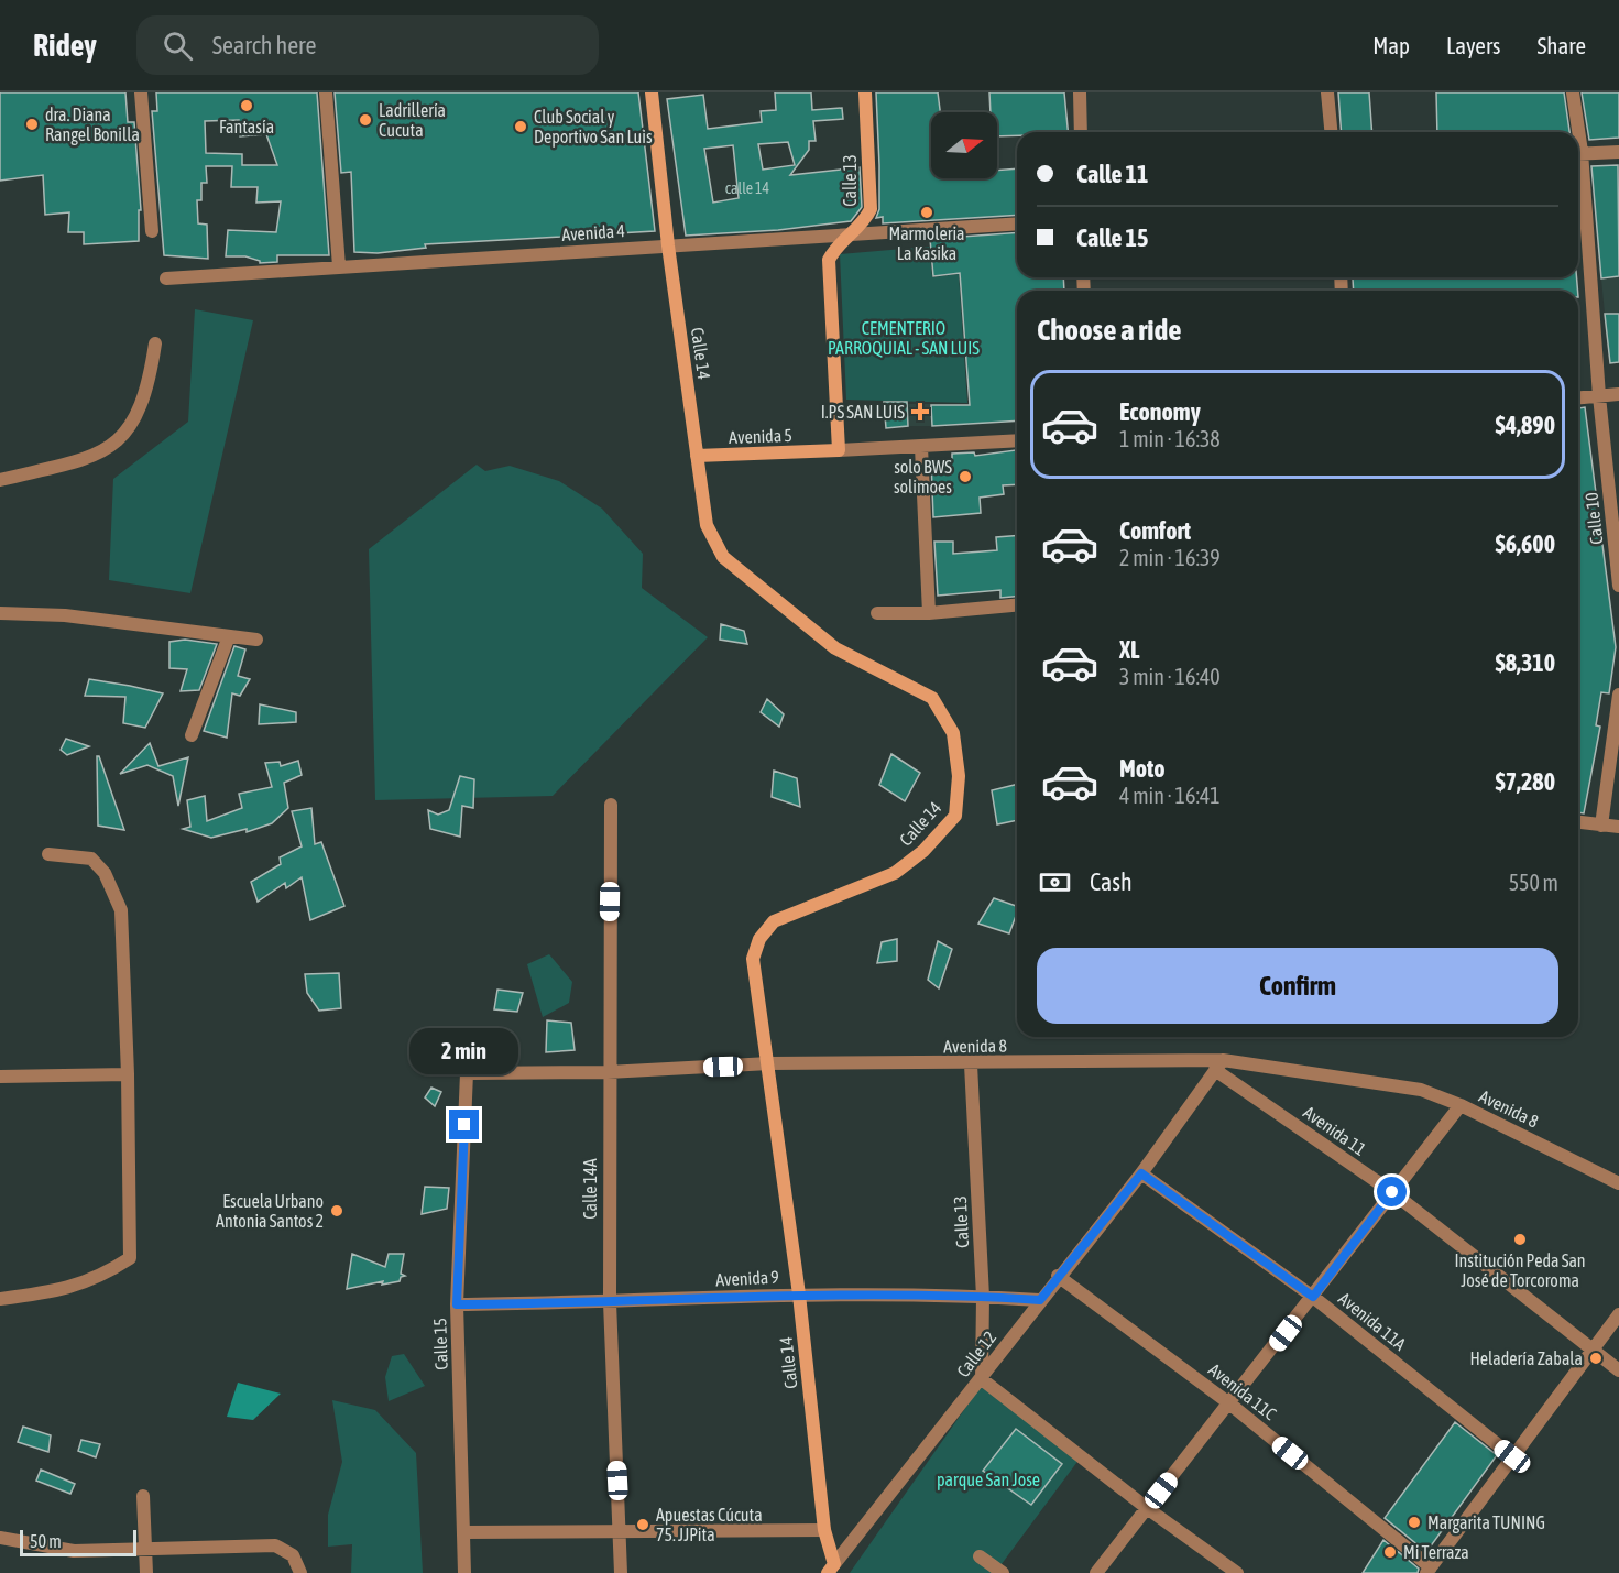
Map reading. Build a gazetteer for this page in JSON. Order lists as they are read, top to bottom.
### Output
{
  "streets": {
    "street": [
      "Calle 13",
      "Avenida 4",
      "Calle 14",
      "Avenida 5",
      "Calle 10",
      "Avenida 8",
      "Avenida 11",
      "Calle 14A",
      "Avenida 9",
      "Avenida 11A",
      "Calle 15",
      "Calle 12",
      "Avenida 11C"
    ]
  },
  "crossings": [
    ["Calle 13", "Avenida 4"],
    ["Calle 13", "Avenida 5"],
    ["Calle 13", "Avenida 8"],
    ["Calle 13", "Avenida 9"],
    ["Calle 13", "Calle 12"],
    ["Avenida 4", "Calle 14"],
    ["Calle 14", "Avenida 5"],
    ["Calle 14", "Avenida 8"],
    ["Calle 14", "Avenida 9"],
    ["Calle 14", "Calle 12"],
    ["Avenida 8", "Avenida 11"],
    ["Avenida 8", "Calle 14A"],
    ["Avenida 8", "Calle 15"],
    ["Avenida 8", "Calle 12"],
    ["Avenida 11", "Calle 12"],
    ["Calle 14A", "Avenida 9"],
    ["Avenida 9", "Calle 15"],
    ["Avenida 9", "Calle 12"],
    ["Avenida 11A", "Calle 12"],
    ["Calle 12", "Avenida 11C"]
  ],
  "parks": ["CEMENTERIO PARROQUIAL - SAN LUIS", "parque San Jose"],
  "places": {
    "other": [
      "Fantasía",
      "Ladrillería Cucuta",
      "dra. Diana Rangel Bonilla",
      "Club Social y Deportivo San Luis",
      "Marmoleria La Kasika",
      "solo BWS solimoes",
      "Escuela Urbano Antonia Santos 2",
      "Institución Peda San José de Torcoroma",
      "Heladería Zabala",
      "Margarita TUNING",
      "Apuestas Cúcuta 75. JJPita",
      "Mi Terraza"
    ],
    "health": ["I.PS SAN LUIS"]
  },
  "house_numbers": ["calle 14"],
  "scale_bar": "50 m",
  "north": "right",
  "page": {
    "header": "Ridey",
    "search": "Search here",
    "nav": ["Map", "Layers", "Share"],
    "banner": ["Calle 11", "Calle 15"],
    "heading": "Choose a ride",
    "list": [
      {
        "name": "Economy",
        "note": "1 min · 16:38",
        "value": "$4,890"
      },
      {
        "name": "Comfort",
        "note": "2 min · 16:39",
        "value": "$6,600"
      },
      {
        "name": "XL",
        "note": "3 min · 16:40",
        "value": "$8,310"
      },
      {
        "name": "Moto",
        "note": "4 min · 16:41",
        "value": "$7,280"
      }
    ],
    "pay": ["Cash", "550 m"],
    "buttons": "Confirm",
    "bubble": "2 min",
    "scale": "50 m"
  }
}
